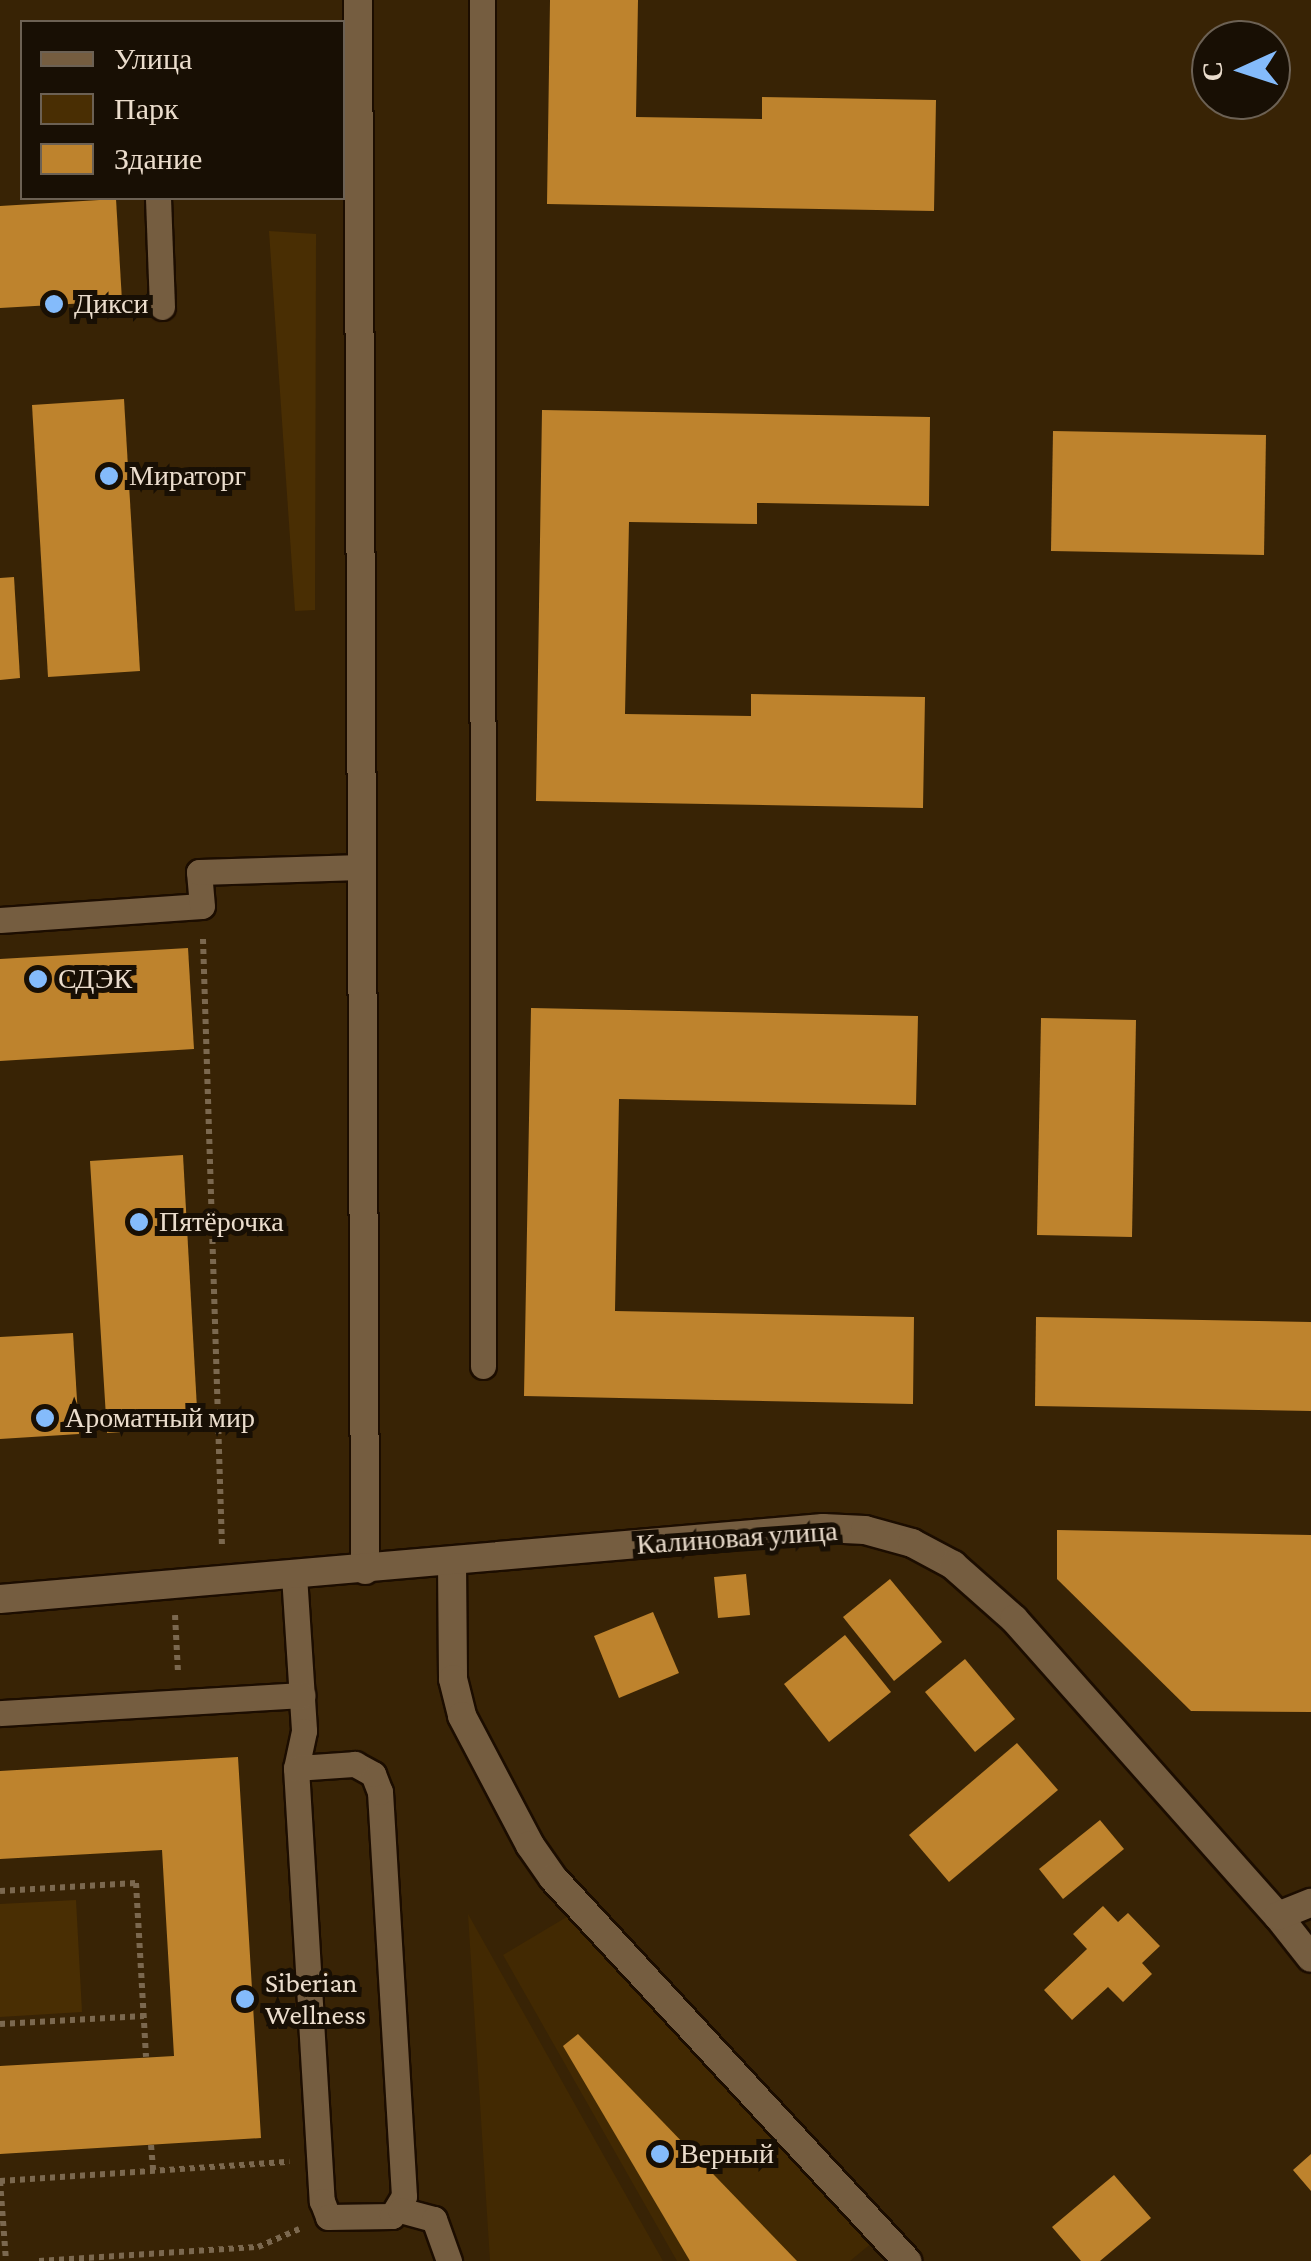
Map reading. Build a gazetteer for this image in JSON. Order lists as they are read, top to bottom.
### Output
{
  "streets": {
    "street": ["Калиновая улица"]
  },
  "places": [
    "Дикси",
    "Мираторг",
    "СДЭК",
    "Пятёрочка",
    "Ароматный мир",
    "Siberian Wellness",
    "Верный"
  ],
  "legend": ["Улица", "Парк", "Здание"],
  "north": "left"
}
